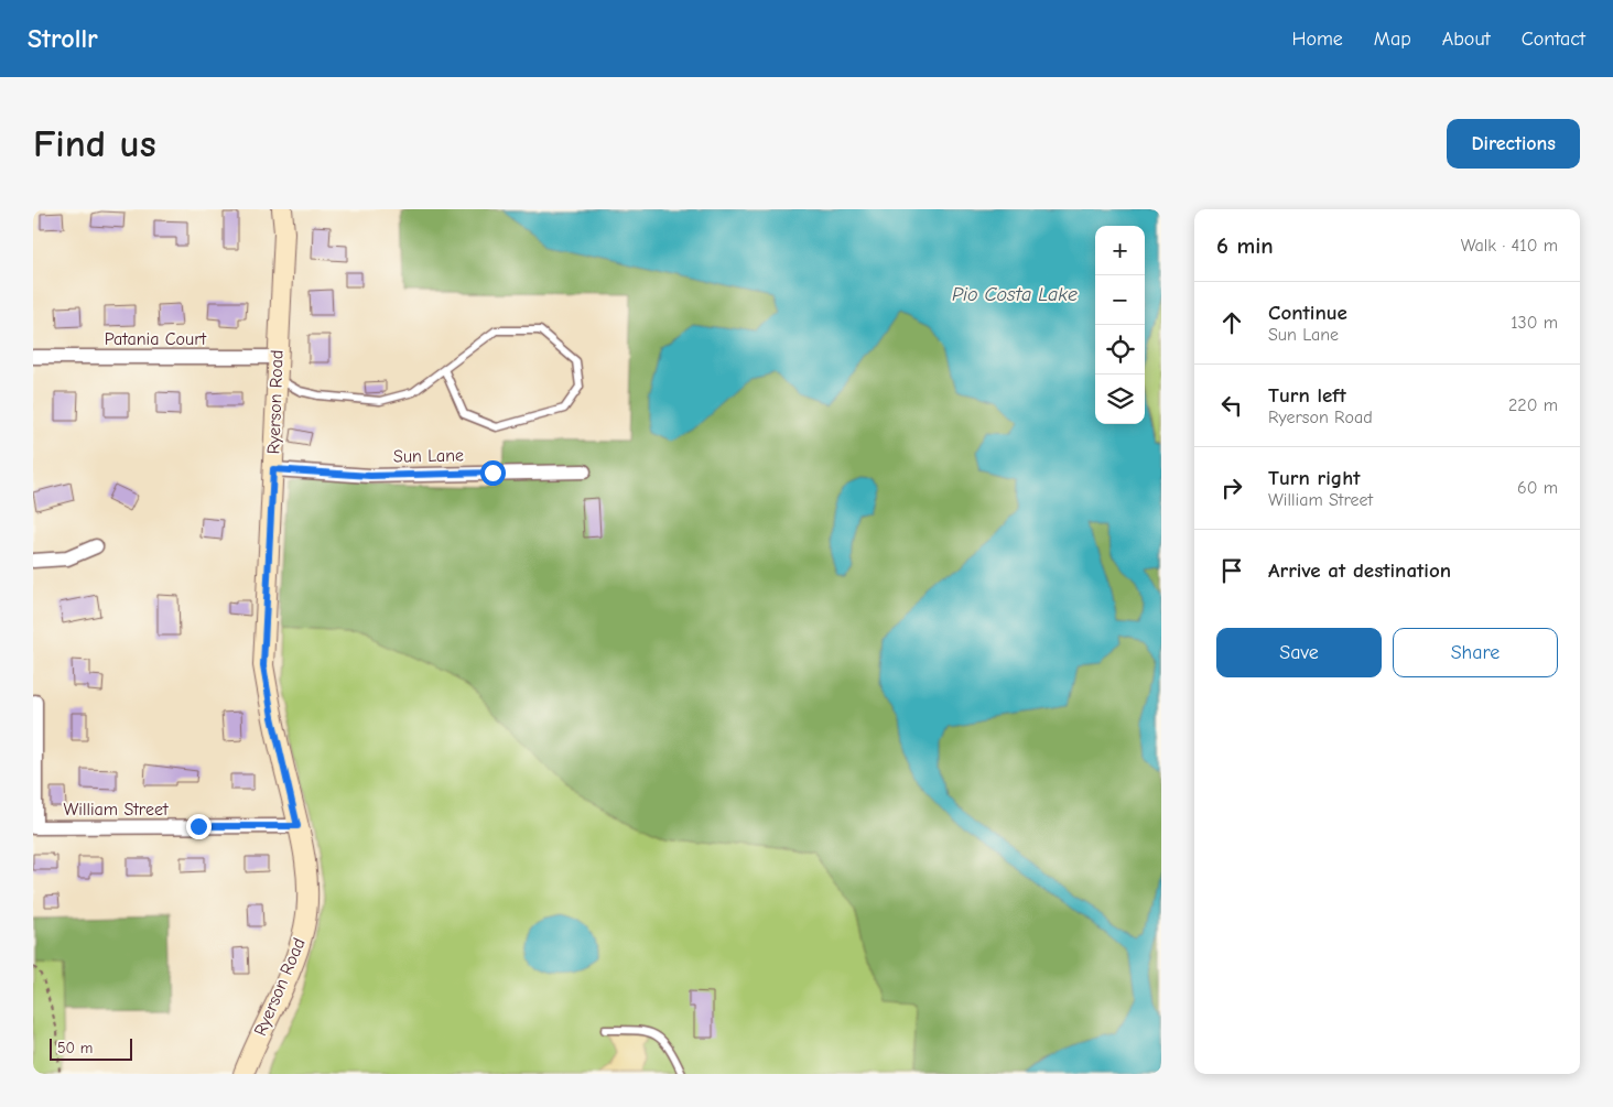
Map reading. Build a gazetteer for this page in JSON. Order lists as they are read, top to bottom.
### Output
{
  "streets": {
    "street": [
      "Patania Court",
      "Ryerson Road",
      "Sun Lane",
      "William Street"
    ]
  },
  "crossings": [
    ["Patania Court", "Ryerson Road"],
    ["Ryerson Road", "Sun Lane"],
    ["Ryerson Road", "William Street"]
  ],
  "water": ["Pio Costa Lake"],
  "scale_bar": "50 m",
  "page": {
    "header": "Strollr",
    "nav": [
      "Home",
      "Map",
      "About",
      "Contact"
    ],
    "buttons": [
      "Directions",
      ["Save", "Share"]
    ],
    "title": "Find us",
    "heading": ["6 min", "Walk · 410 m"],
    "map_buttons": ["+", "−"],
    "list": [
      ["Continue", "Sun Lane", "130 m"],
      ["Turn left", "Ryerson Road", "220 m"],
      ["Turn right", "William Street", "60 m"],
      "Arrive at destination"
    ],
    "scale": "50 m"
  }
}
